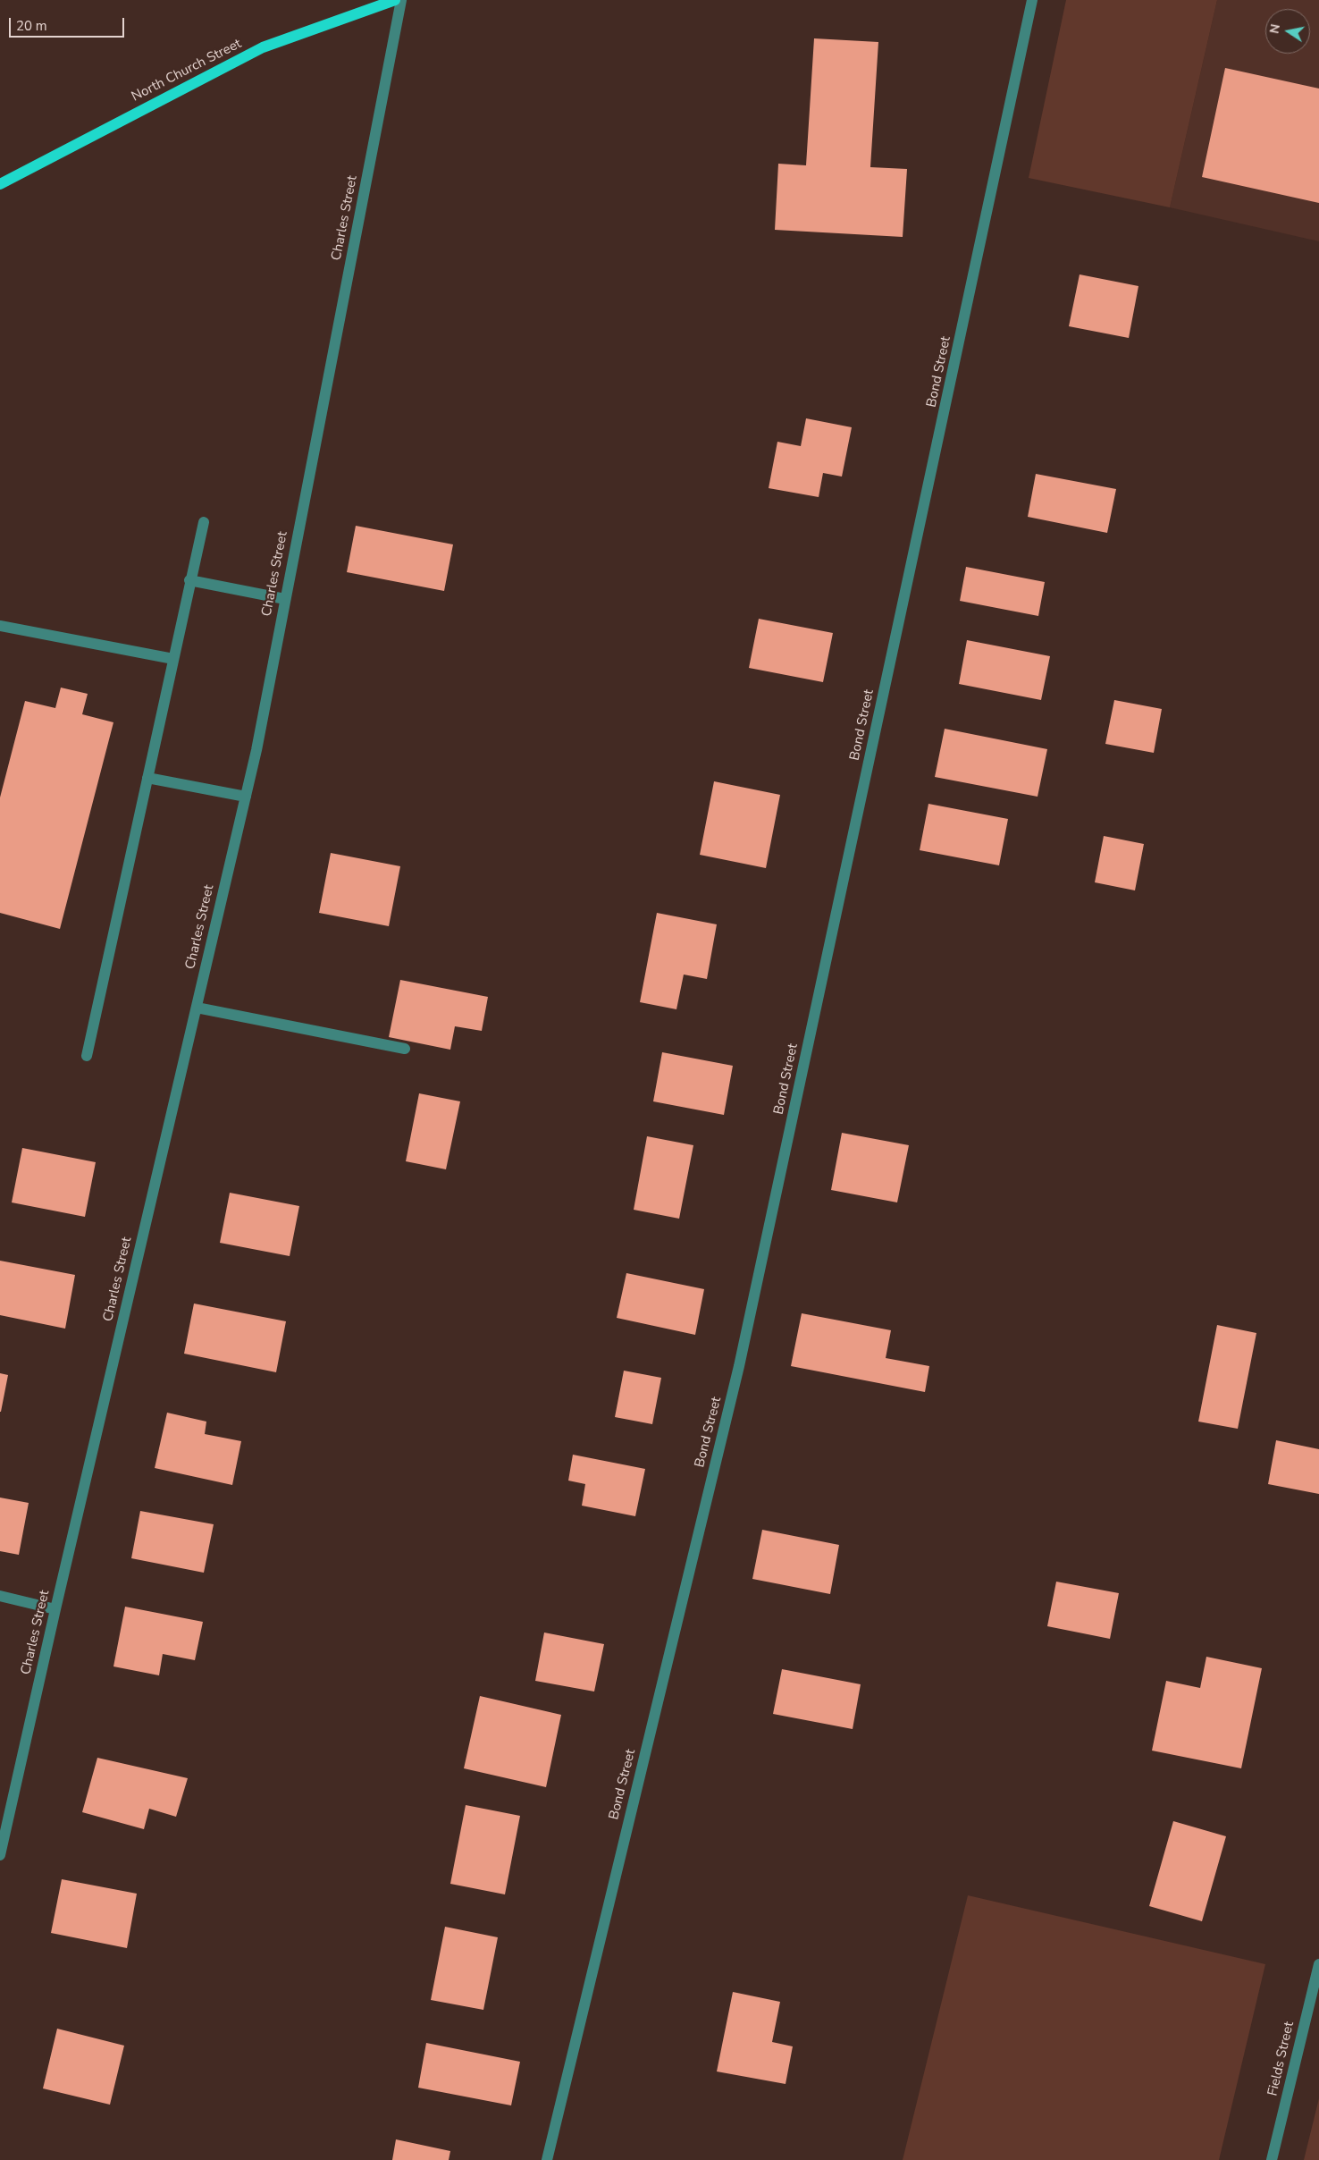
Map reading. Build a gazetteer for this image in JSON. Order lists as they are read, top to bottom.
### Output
{
  "streets": {
    "main road": ["North Church Street"],
    "street": ["Charles Street", "Bond Street", "Fields Street"]
  },
  "scale_bar": "20 m",
  "north": "left"
}
